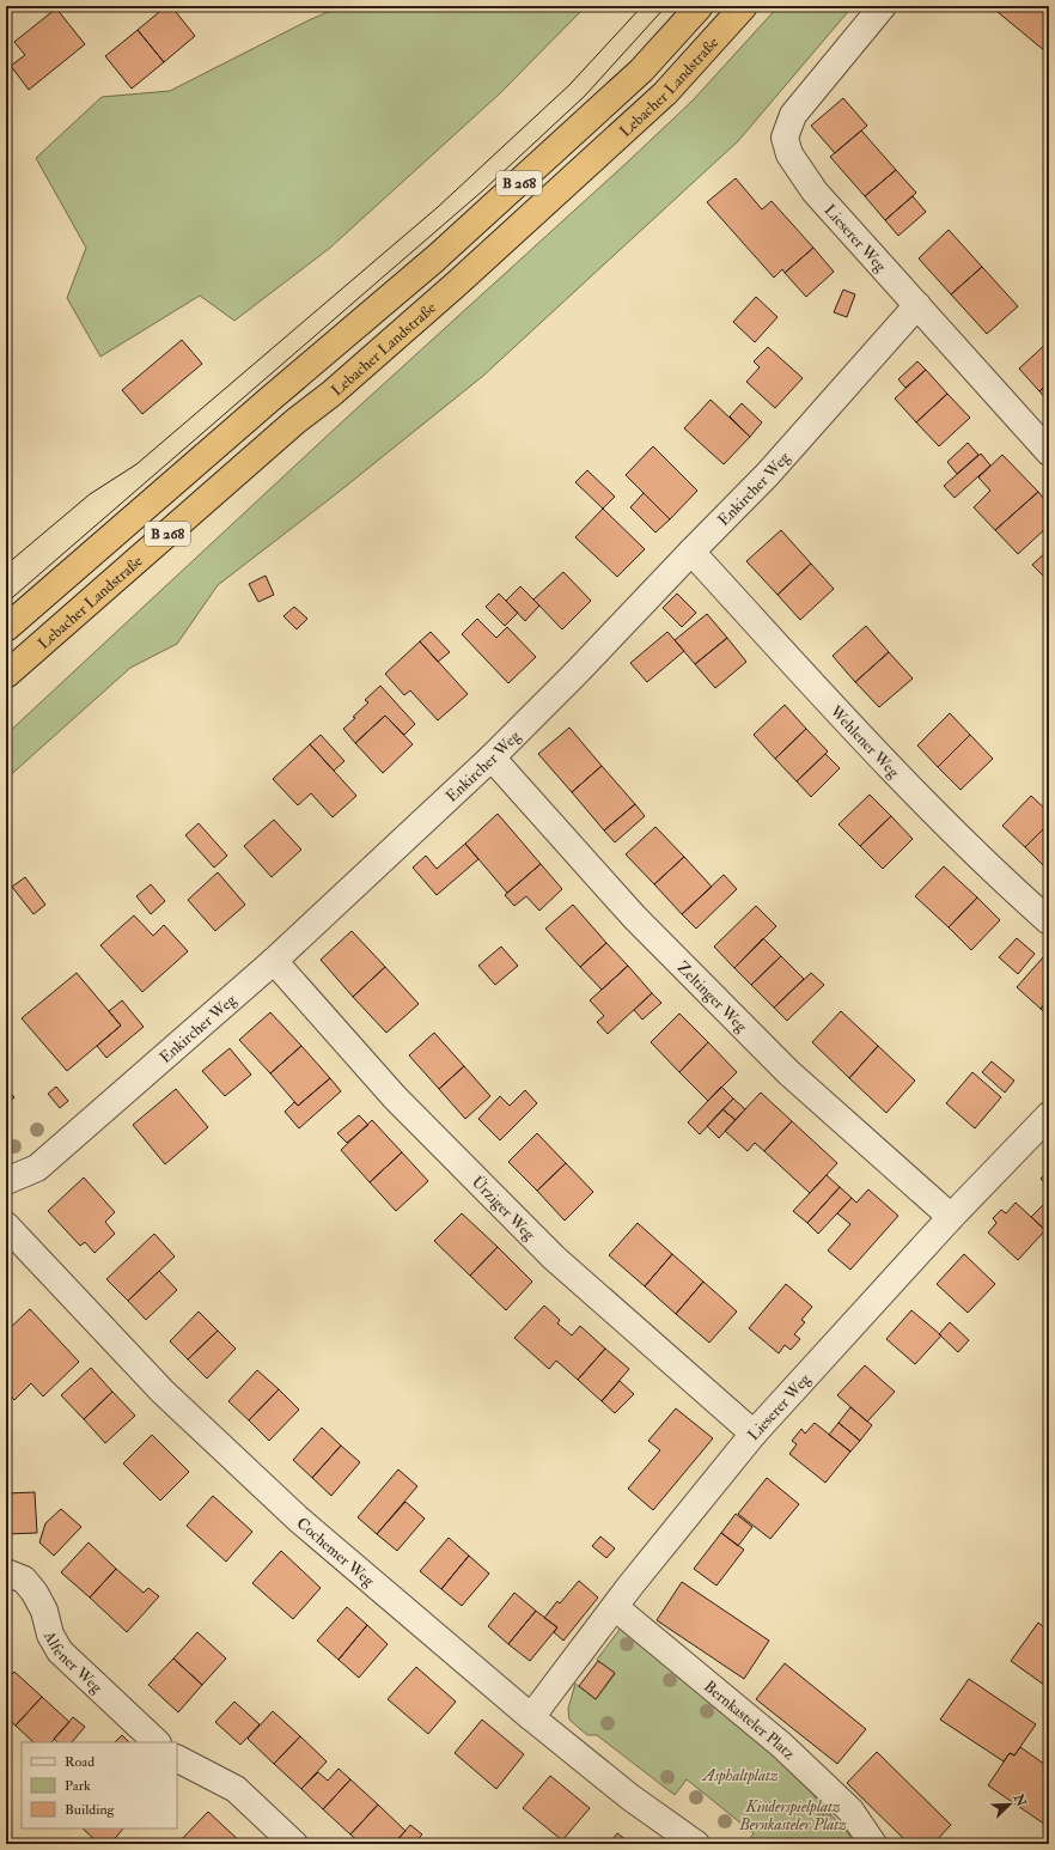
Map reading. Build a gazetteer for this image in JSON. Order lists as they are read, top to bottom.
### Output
{
  "streets": {
    "highway": ["Lebacher Landstraße", "B 268"],
    "street": [
      "Lieserer Weg",
      "Enkircher Weg",
      "Wehlener Weg",
      "Zeltinger Weg",
      "Ürziger Weg",
      "Cochemer Weg",
      "Alfener Weg",
      "Bernkasteler Platz"
    ]
  },
  "crossings": [
    ["Lieserer Weg", "Enkircher Weg"],
    ["Lieserer Weg", "Zeltinger Weg"],
    ["Lieserer Weg", "Ürziger Weg"],
    ["Lieserer Weg", "Cochemer Weg"],
    ["Lieserer Weg", "Bernkasteler Platz"],
    ["Enkircher Weg", "Wehlener Weg"],
    ["Enkircher Weg", "Zeltinger Weg"],
    ["Enkircher Weg", "Ürziger Weg"]
  ],
  "parks": ["Asphaltplatz", "Kinderspielplatz Bernkasteler Platz"],
  "legend": ["Road", "Park", "Building"],
  "north": "top right"
}
